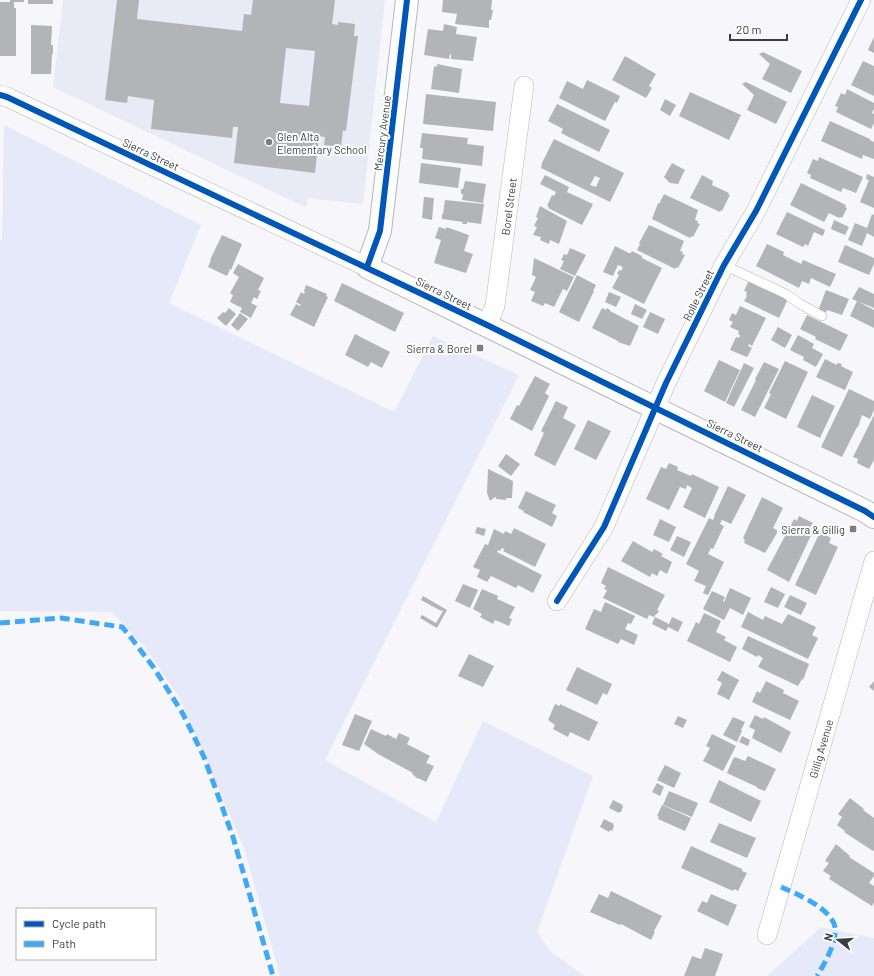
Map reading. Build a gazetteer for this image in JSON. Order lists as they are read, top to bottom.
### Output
{
  "streets": {
    "street": [
      "Mercury Avenue",
      "Sierra Street",
      "Borel Street",
      "Rolle Street",
      "Gillig Avenue"
    ]
  },
  "crossings": [
    ["Mercury Avenue", "Sierra Street"],
    ["Sierra Street", "Borel Street"],
    ["Sierra Street", "Rolle Street"]
  ],
  "places": {
    "other": ["Glen Alta Elementary School"],
    "transit": ["Sierra & Borel", "Sierra & Gillig"]
  },
  "legend": ["Cycle path", "Path"],
  "scale_bar": "20 m",
  "north": "left"
}
